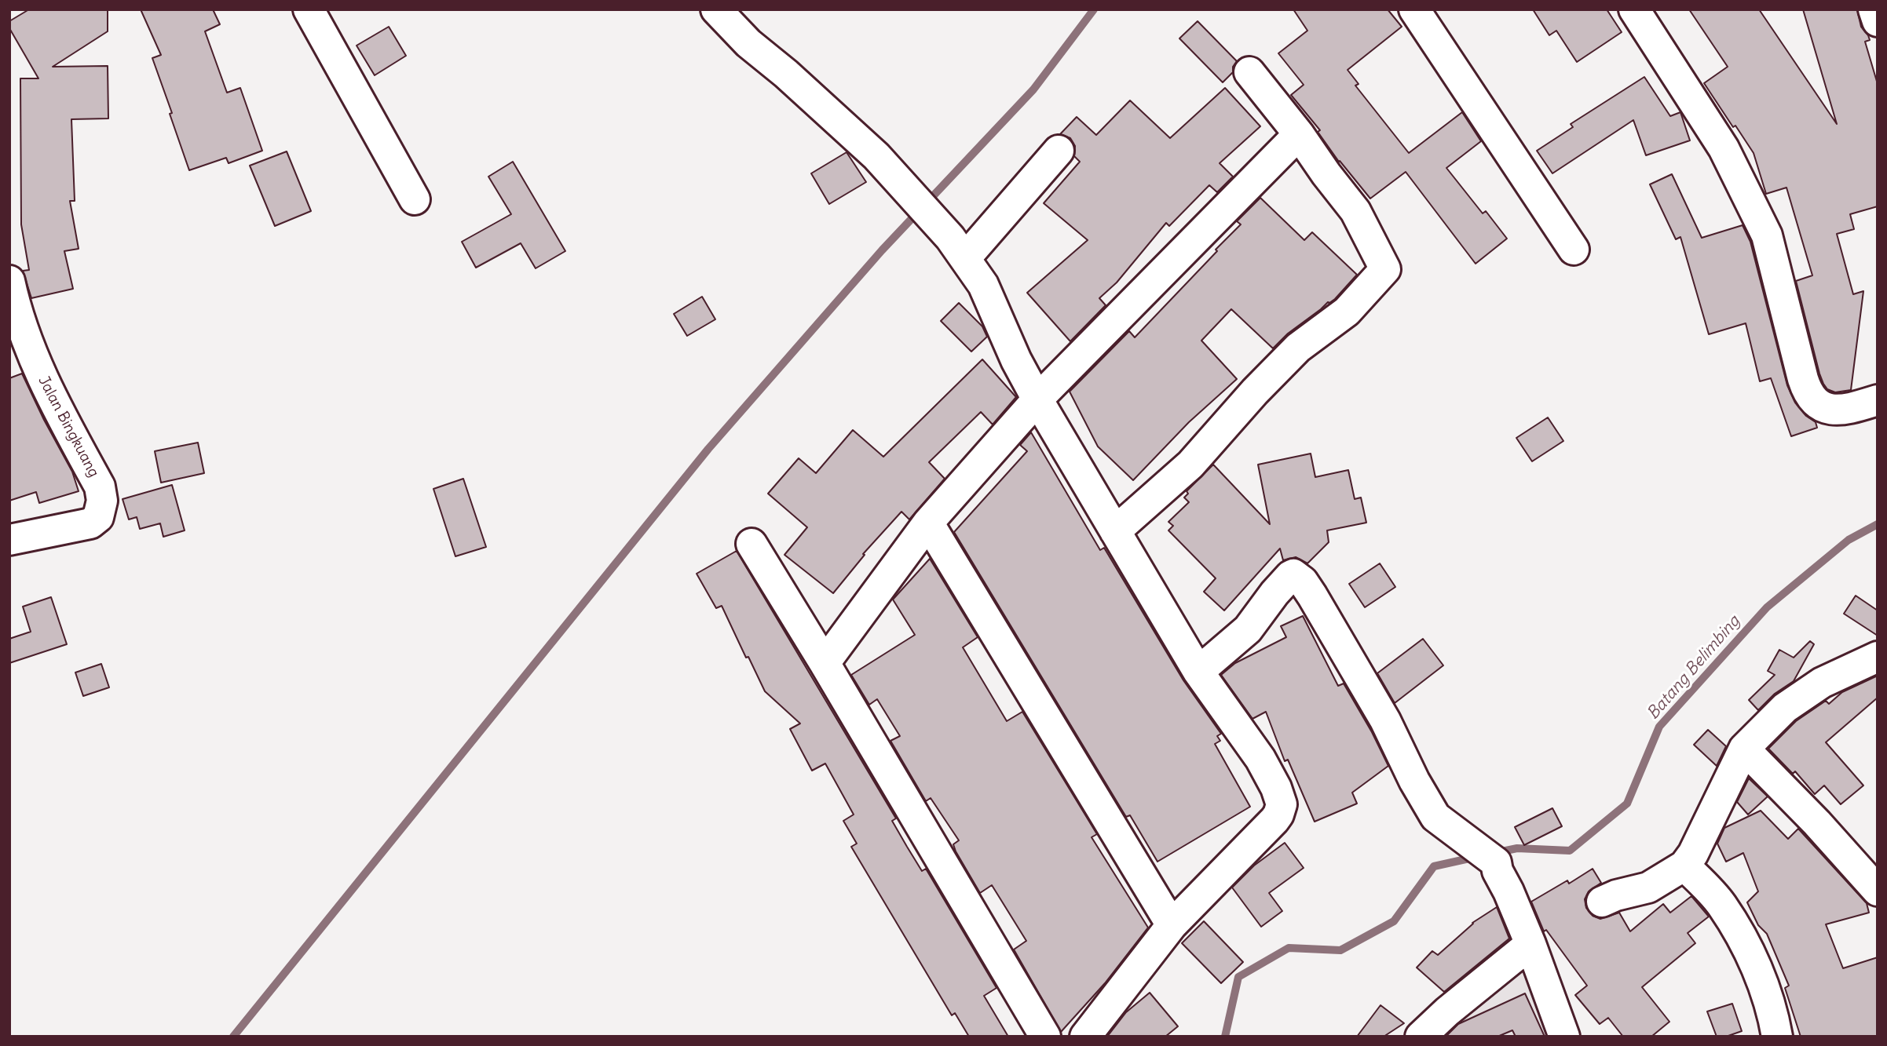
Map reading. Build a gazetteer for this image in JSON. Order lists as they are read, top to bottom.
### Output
{
  "streets": {
    "street": ["Jalan Bingkuang"]
  },
  "water": ["Batang Belimbing"]
}
